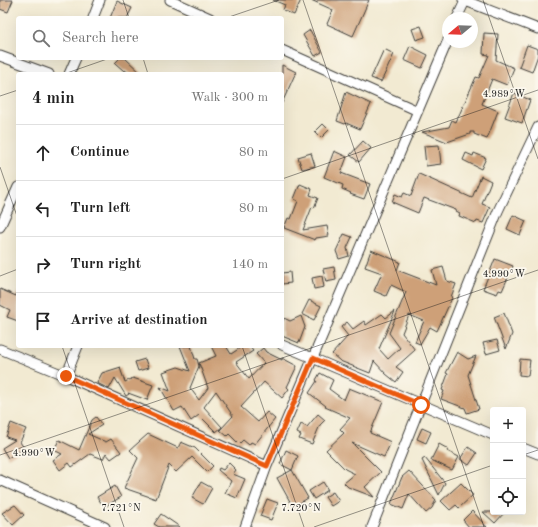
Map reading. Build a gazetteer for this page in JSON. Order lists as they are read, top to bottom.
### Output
{
  "north": "left",
  "page": {
    "search": "Search here",
    "heading": ["4 min", "Walk · 300 m"],
    "list": [
      ["Continue", "80 m"],
      ["Turn left", "80 m"],
      ["Turn right", "140 m"],
      "Arrive at destination"
    ],
    "map_buttons": ["+", "−"]
  },
  "coordinates": [
    "4.989°W",
    "4.990°W",
    "7.721°N",
    "7.720°N"
  ]
}
